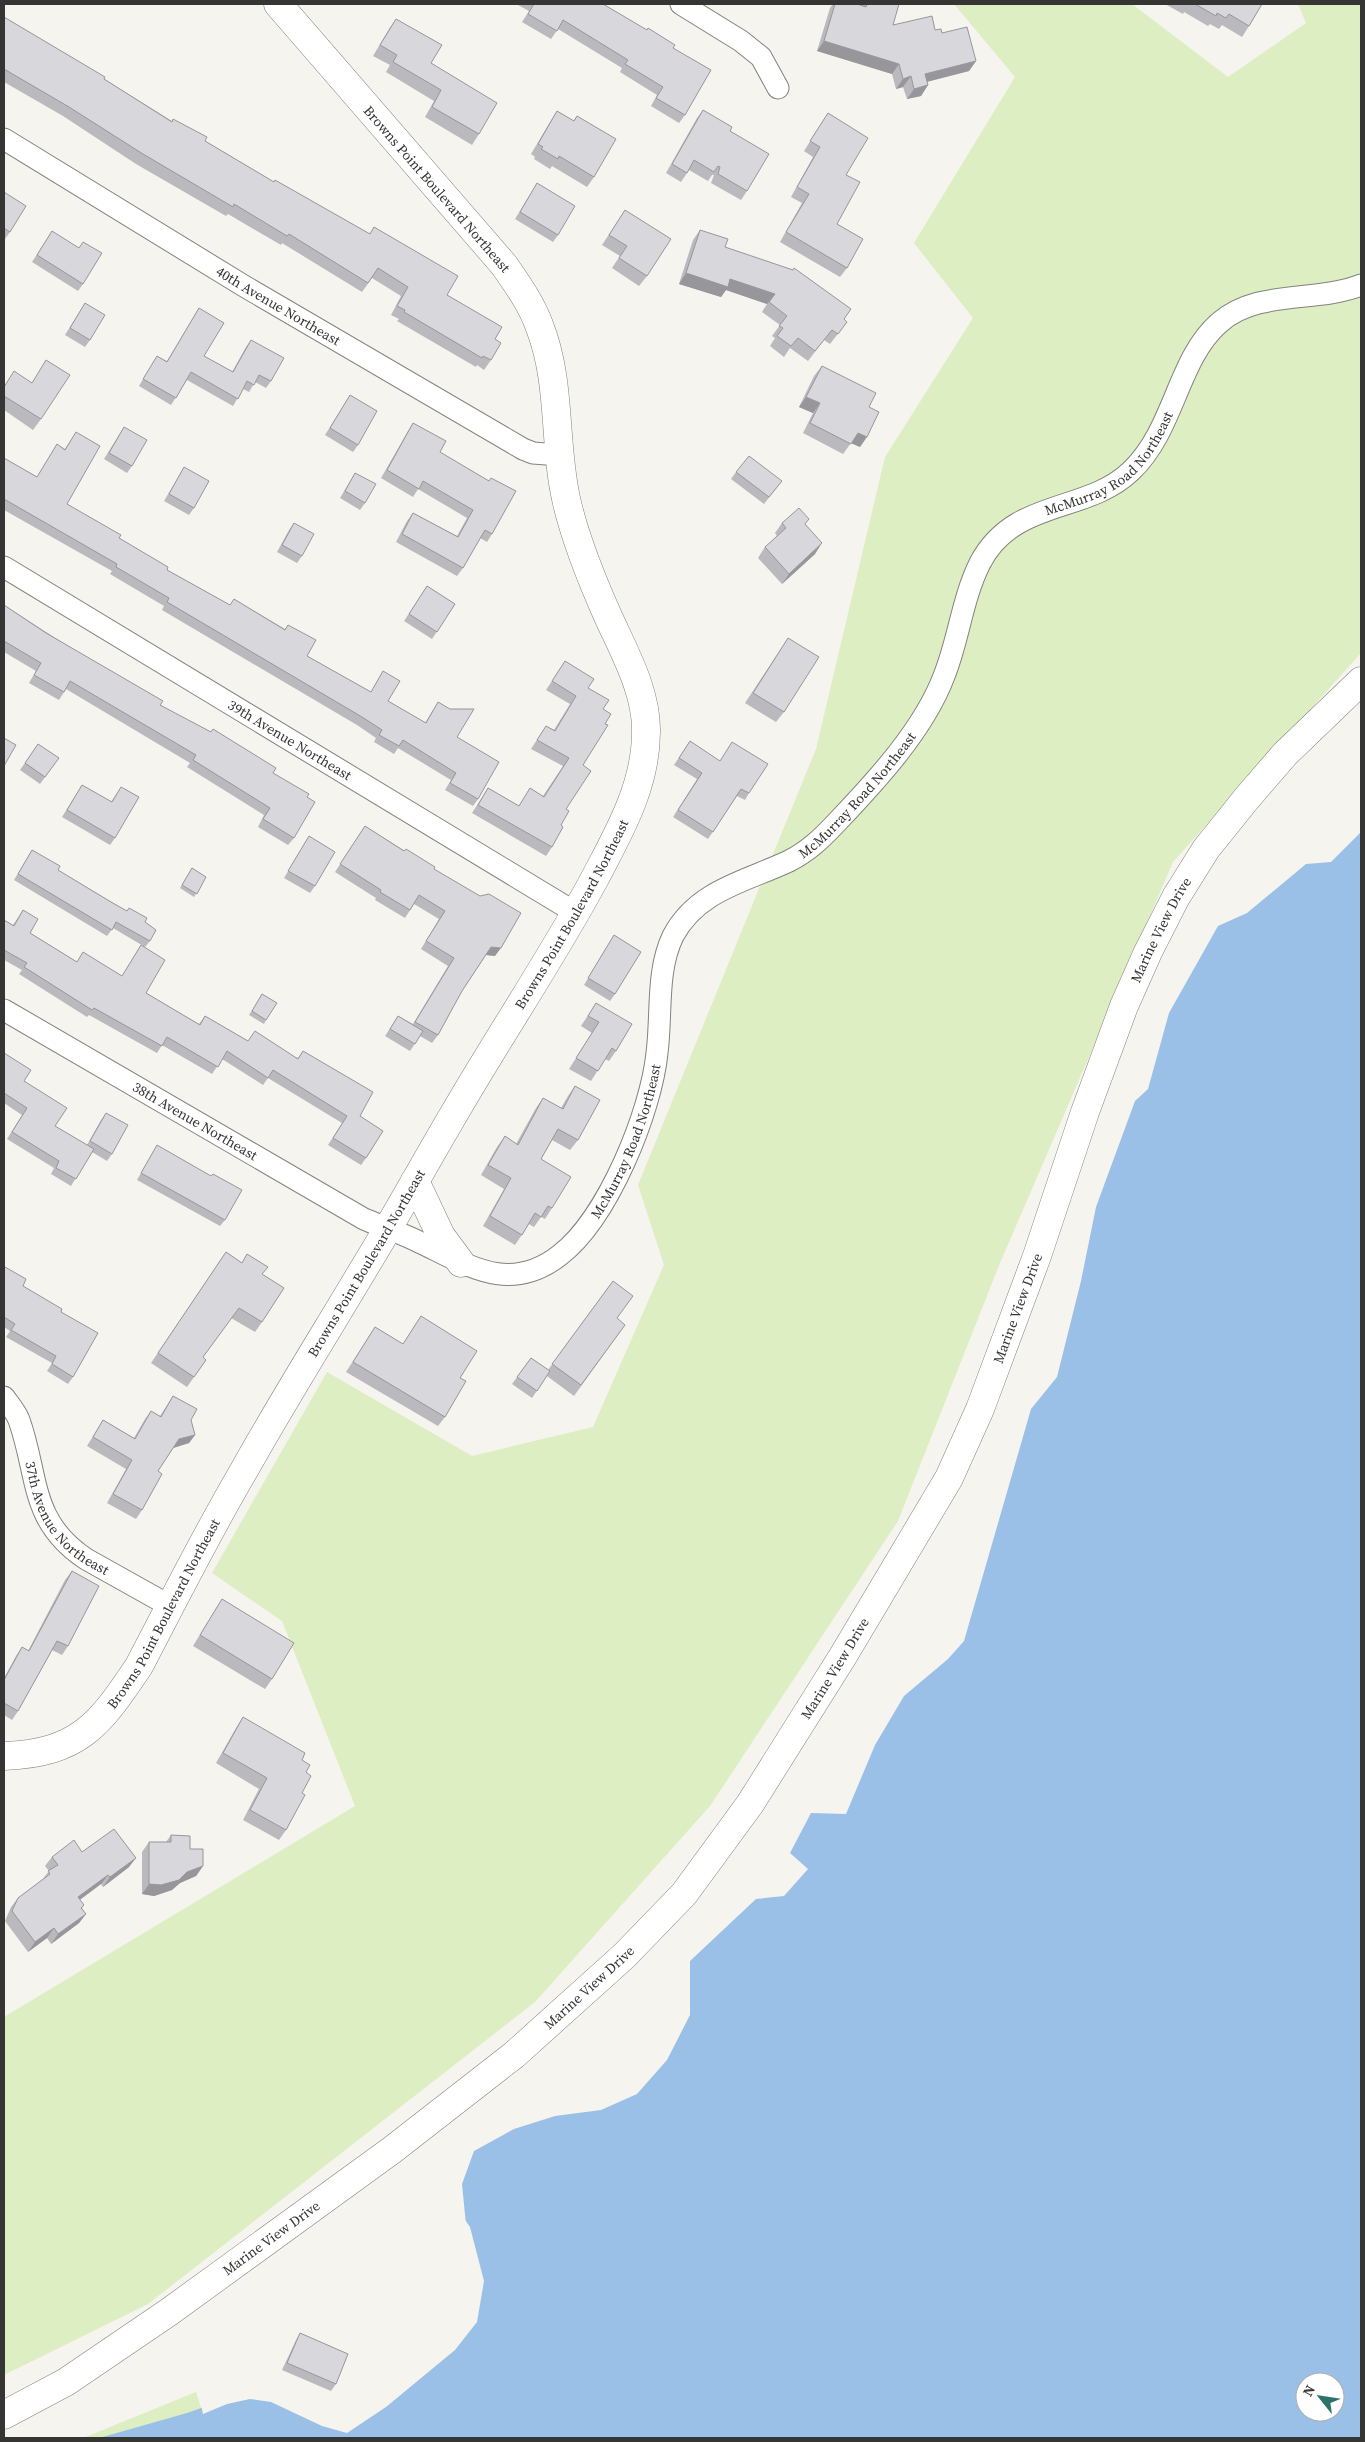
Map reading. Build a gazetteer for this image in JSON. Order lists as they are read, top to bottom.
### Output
{
  "streets": {
    "main road": ["Browns Point Boulevard Northeast", "Marine View Drive"],
    "street": [
      "40th Avenue Northeast",
      "McMurray Road Northeast",
      "39th Avenue Northeast",
      "38th Avenue Northeast",
      "37th Avenue Northeast"
    ]
  },
  "crossings": [
    ["Browns Point Boulevard Northeast", "40th Avenue Northeast"],
    ["Browns Point Boulevard Northeast", "McMurray Road Northeast"],
    ["Browns Point Boulevard Northeast", "39th Avenue Northeast"],
    ["Browns Point Boulevard Northeast", "38th Avenue Northeast"],
    ["Browns Point Boulevard Northeast", "37th Avenue Northeast"],
    ["McMurray Road Northeast", "38th Avenue Northeast"]
  ],
  "north": "top left"
}
